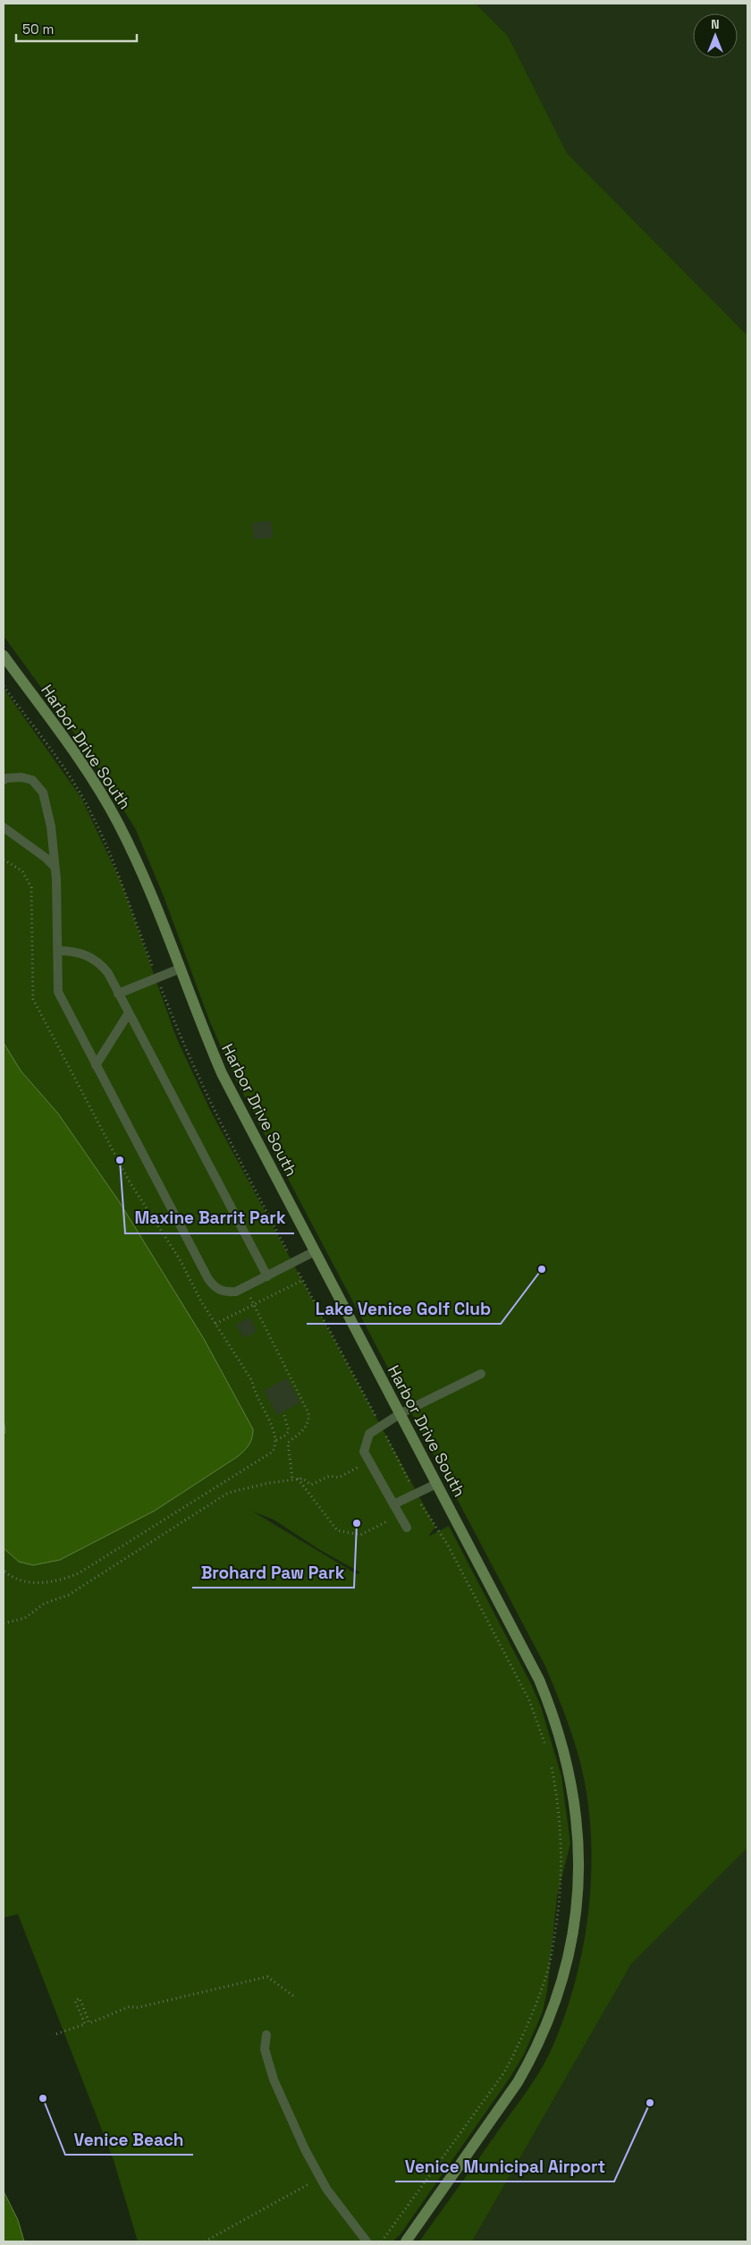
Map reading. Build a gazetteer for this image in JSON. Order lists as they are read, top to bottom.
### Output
{
  "streets": {
    "street": ["Harbor Drive South"]
  },
  "places": [
    "Maxine Barrit Park",
    "Lake Venice Golf Club",
    "Brohard Paw Park",
    "Venice Beach",
    "Venice Municipal Airport"
  ],
  "scale_bar": "50 m",
  "north": "top"
}
